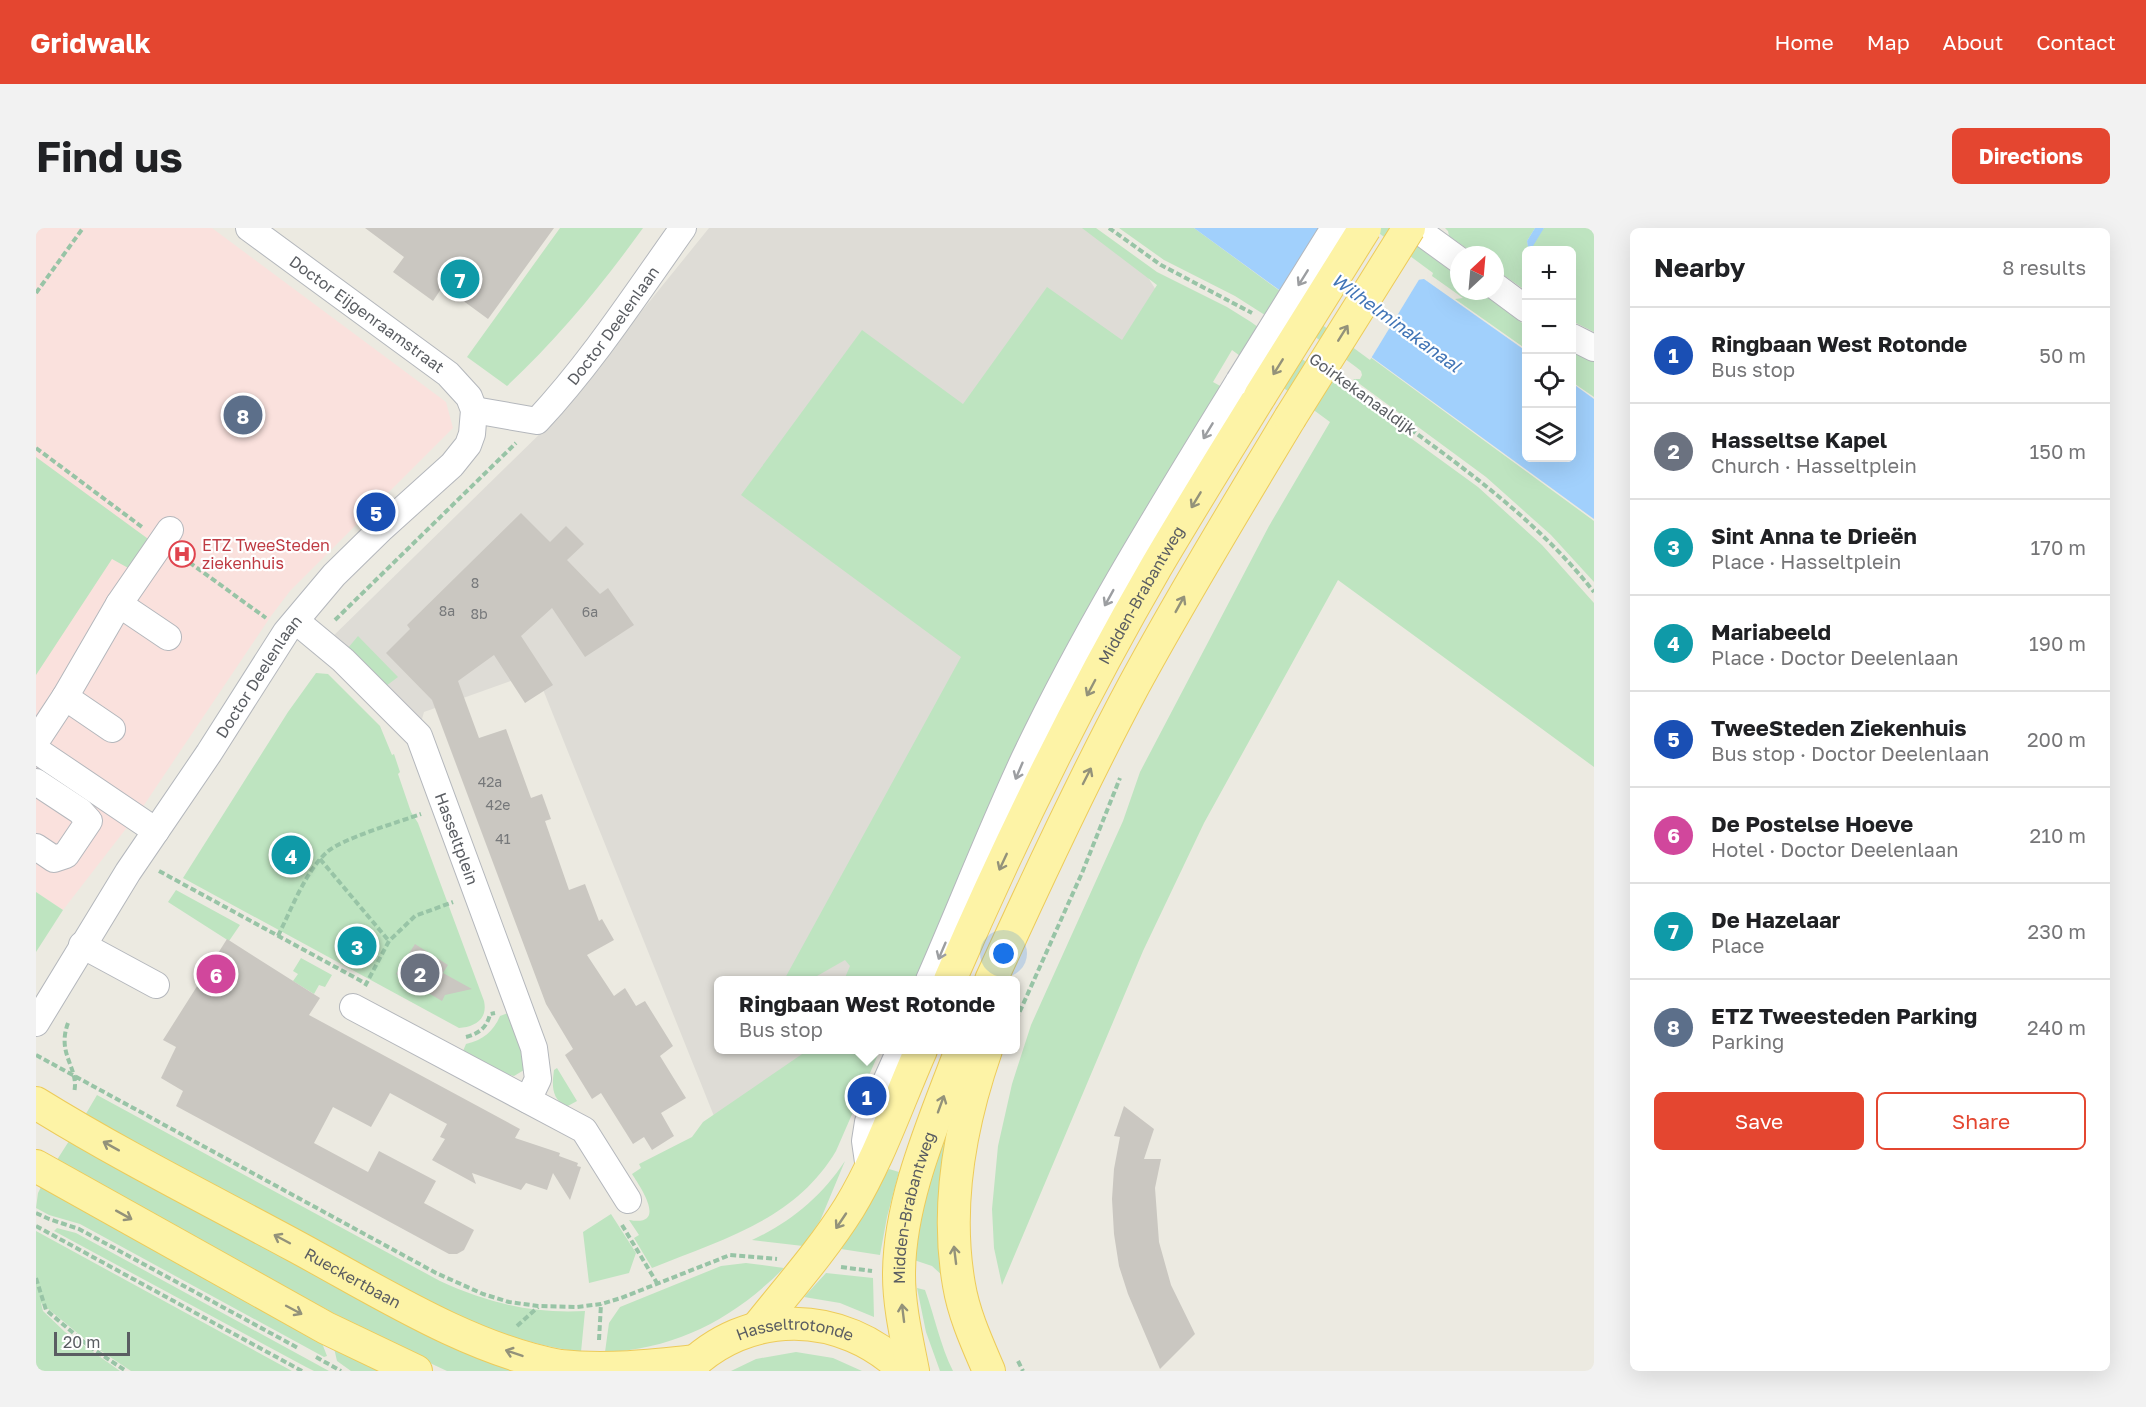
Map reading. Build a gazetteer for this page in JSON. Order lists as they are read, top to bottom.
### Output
{
  "streets": {
    "main road": ["Midden-Brabantweg", "Rueckertbaan", "Hasseltrotonde"],
    "street": ["Doctor Eijgenraamstraat", "Doctor Deelenlaan", "Hasseltplein"],
    "path": ["Goirkekanaaldijk"]
  },
  "crossings": [
    ["Doctor Eijgenraamstraat", "Doctor Deelenlaan"],
    ["Doctor Deelenlaan", "Hasseltplein"],
    ["Rueckertbaan", "Hasseltrotonde"]
  ],
  "water": ["Wilhelminakanaal"],
  "places": {
    "hospital": ["ETZ TweeSteden ziekenhuis"]
  },
  "house_numbers": [
    "8",
    "8a",
    "6a",
    "8b",
    "42a",
    "42e",
    "41"
  ],
  "scale_bar": "20 m",
  "north": "top right",
  "page": {
    "header": "Gridwalk",
    "nav": [
      "Home",
      "Map",
      "About",
      "Contact"
    ],
    "buttons": [
      "Directions",
      ["Save", "Share"]
    ],
    "title": "Find us",
    "heading": ["Nearby", "8 results"],
    "map_buttons": ["+", "−"],
    "pins": [
      "7",
      "8",
      "5",
      "4",
      "3",
      "2",
      "6",
      "1"
    ],
    "list": [
      {
        "mark": "1",
        "name": "Ringbaan West Rotonde",
        "note": "Bus stop",
        "value": "50 m"
      },
      {
        "mark": "2",
        "name": "Hasseltse Kapel",
        "note": "Church · Hasseltplein",
        "value": "150 m"
      },
      {
        "mark": "3",
        "name": "Sint Anna te Drieën",
        "note": "Place · Hasseltplein",
        "value": "170 m"
      },
      {
        "mark": "4",
        "name": "Mariabeeld",
        "note": "Place · Doctor Deelenlaan",
        "value": "190 m"
      },
      {
        "mark": "5",
        "name": "TweeSteden Ziekenhuis",
        "note": "Bus stop · Doctor Deelenlaan",
        "value": "200 m"
      },
      {
        "mark": "6",
        "name": "De Postelse Hoeve",
        "note": "Hotel · Doctor Deelenlaan",
        "value": "210 m"
      },
      {
        "mark": "7",
        "name": "De Hazelaar",
        "note": "Place",
        "value": "230 m"
      },
      {
        "mark": "8",
        "name": "ETZ Tweesteden Parking",
        "note": "Parking",
        "value": "240 m"
      }
    ],
    "popup": ["Ringbaan West Rotonde", "Bus stop"],
    "scale": "20 m"
  }
}
